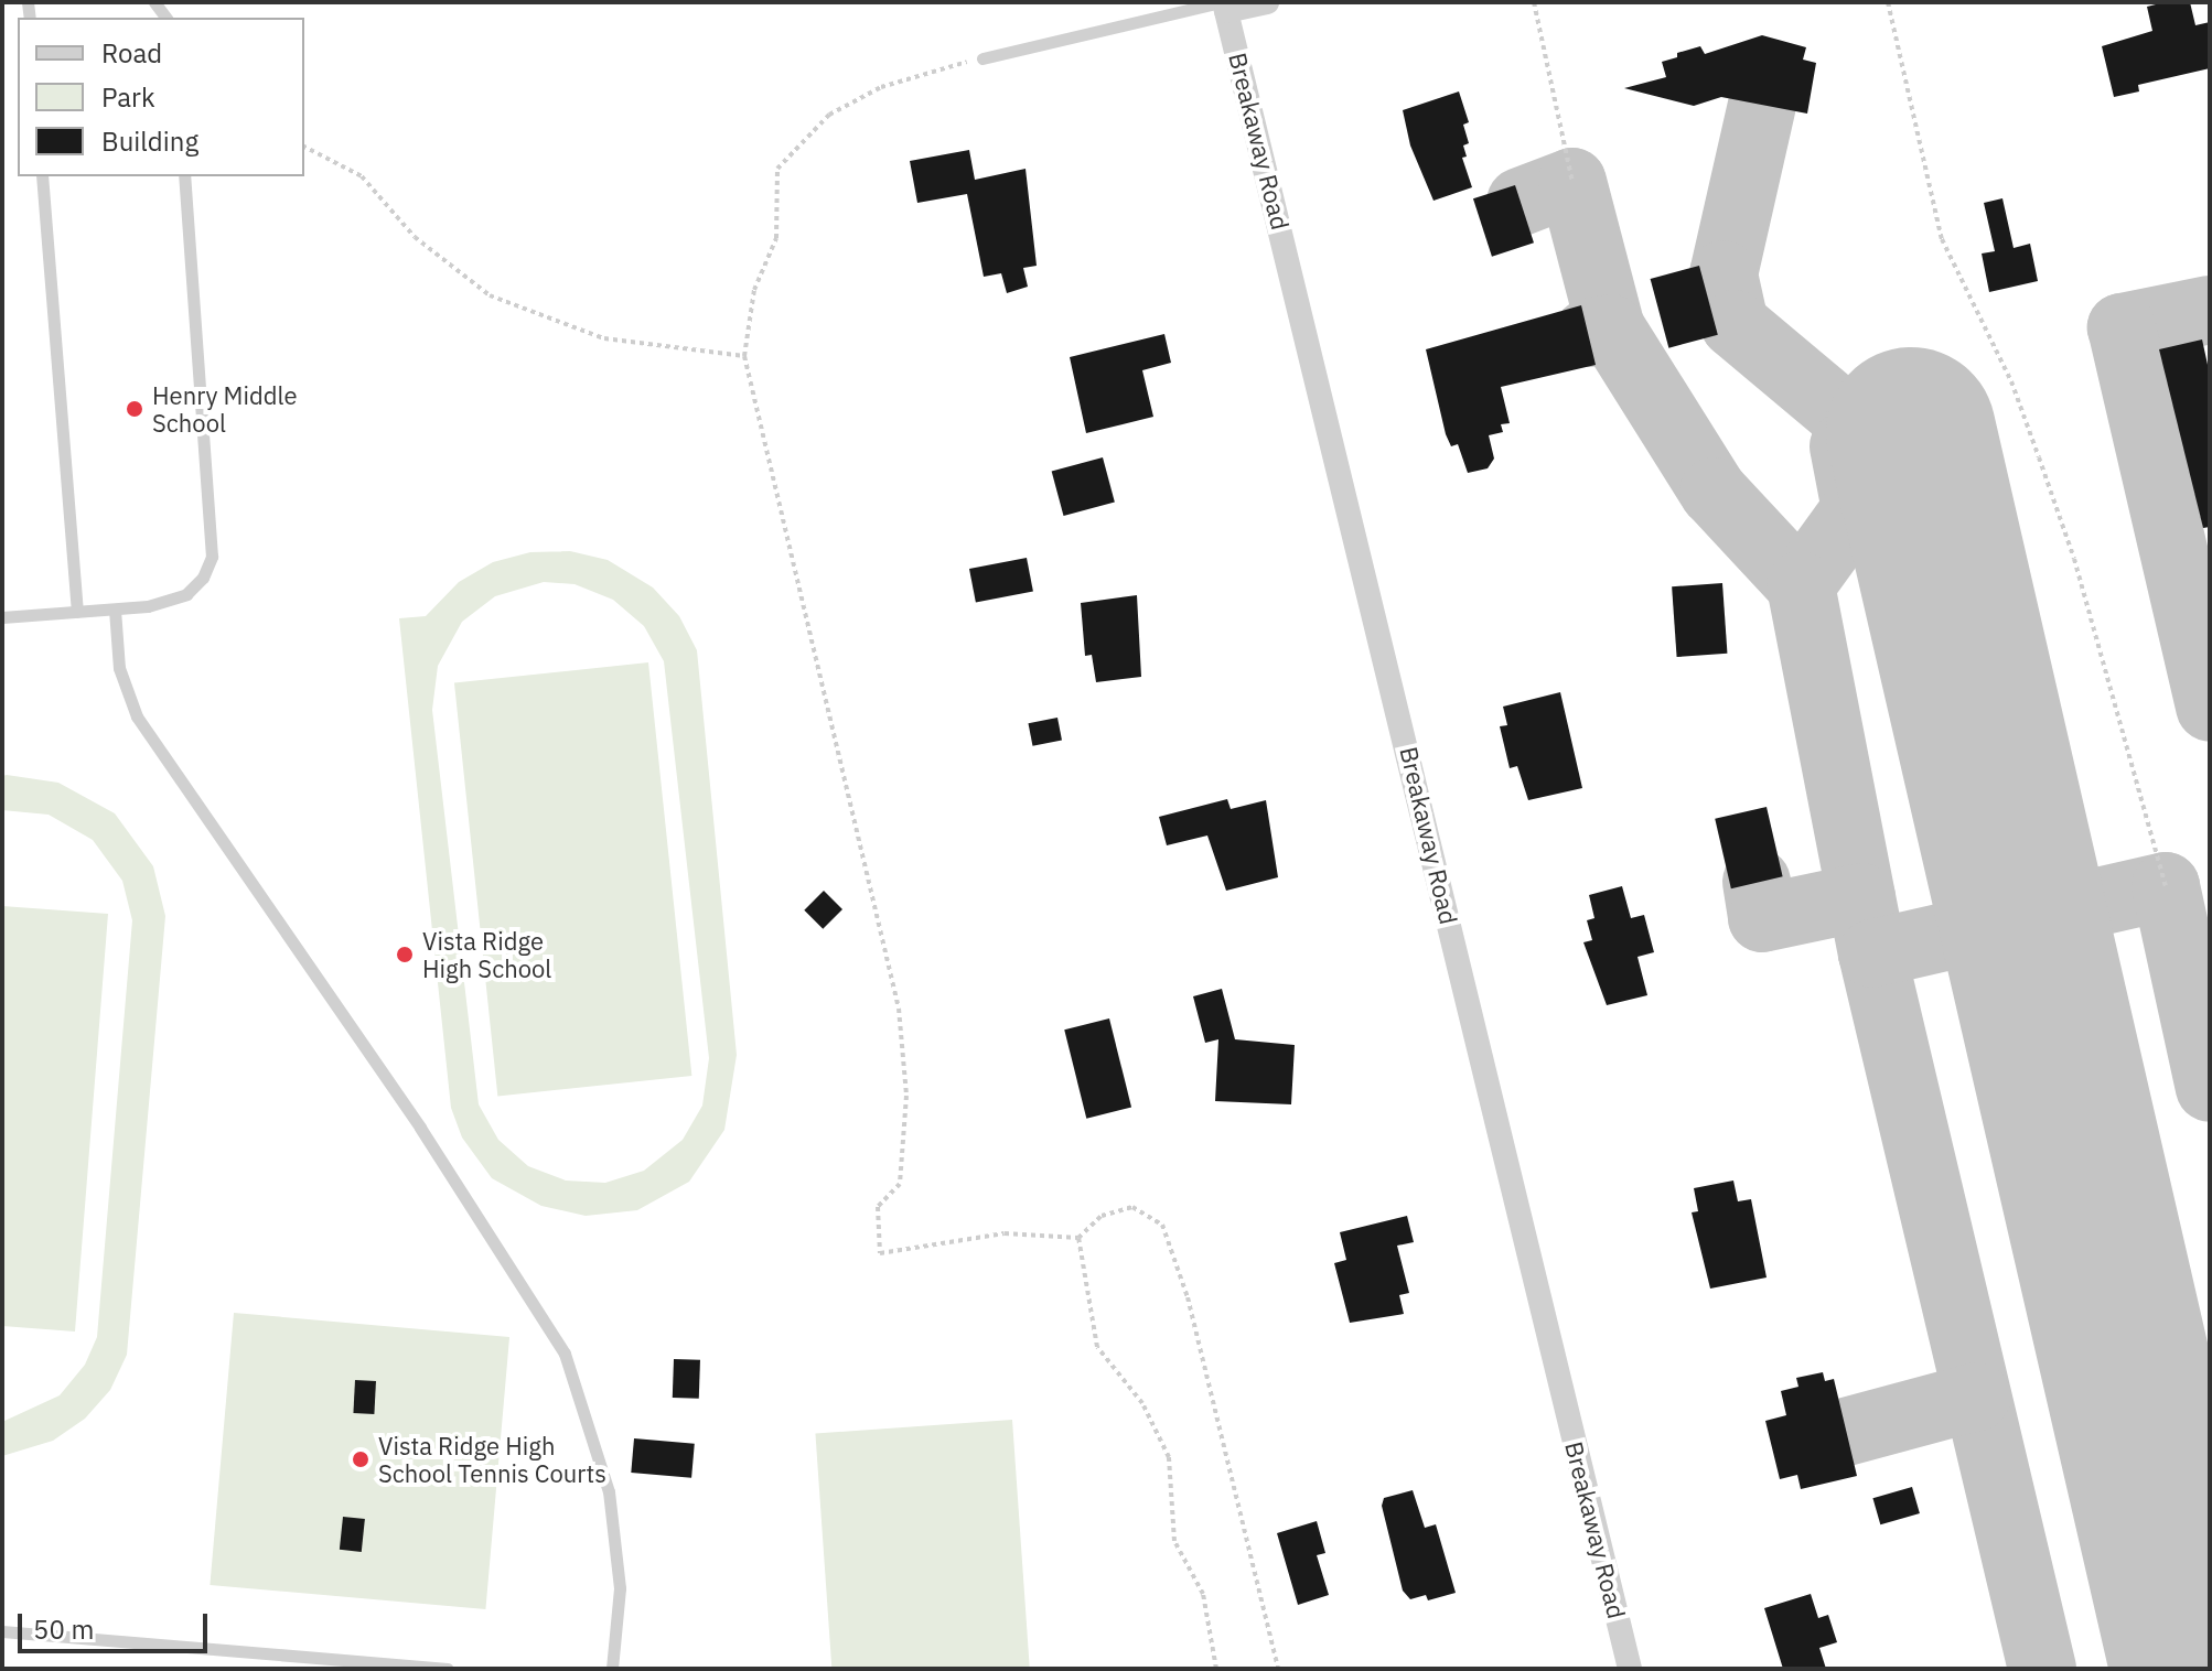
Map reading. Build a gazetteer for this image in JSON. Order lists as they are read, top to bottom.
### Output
{
  "streets": {
    "street": ["Breakaway Road"]
  },
  "places": ["Henry Middle School", "Vista Ridge High School", "Vista Ridge High School Tennis Courts"],
  "legend": ["Road", "Park", "Building"],
  "scale_bar": "50 m"
}
